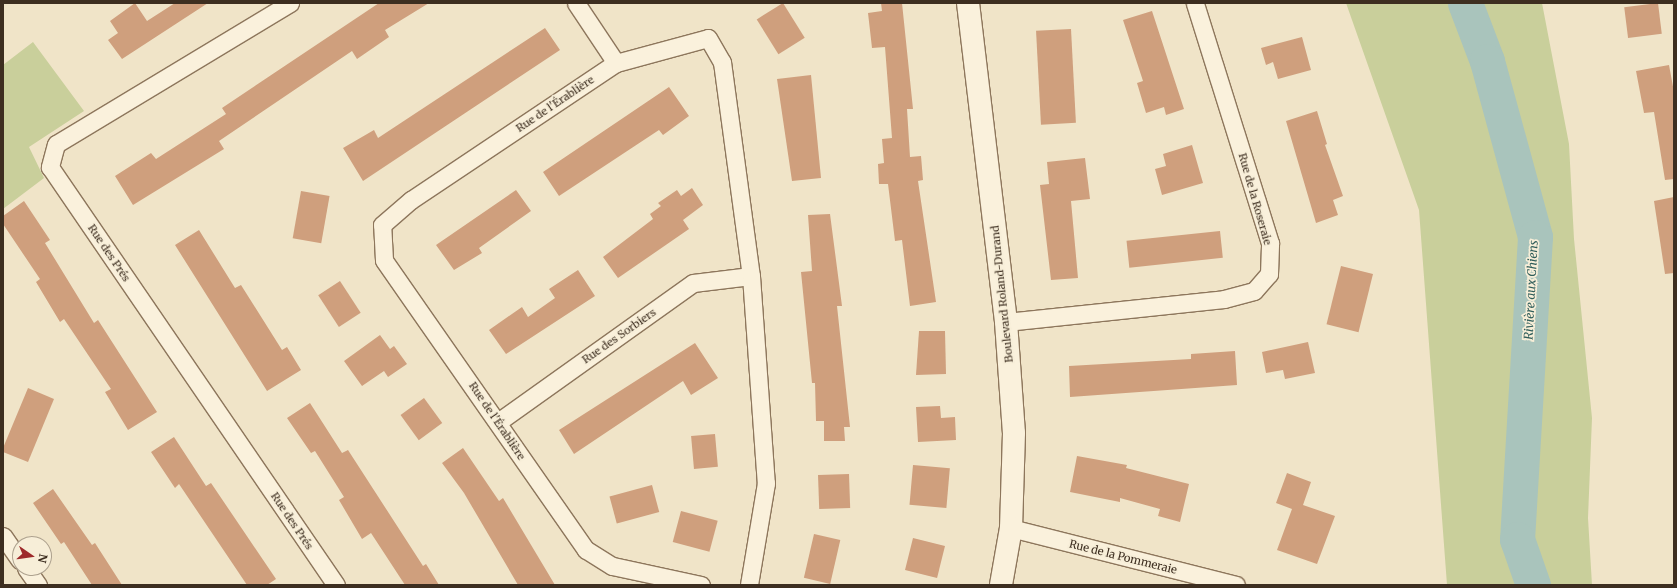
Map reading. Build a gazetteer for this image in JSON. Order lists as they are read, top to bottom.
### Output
{
  "streets": {
    "street": [
      "Rue de l'Érablière",
      "Rue de la Roseraie",
      "Rue des Prés",
      "Boulevard Roland-Durand",
      "Rue des Sorbiers",
      "Rue de la Pommeraie"
    ]
  },
  "crossings": [
    ["Rue de l'Érablière", "Rue des Sorbiers"],
    ["Rue de la Roseraie", "Boulevard Roland-Durand"],
    ["Boulevard Roland-Durand", "Rue de la Pommeraie"]
  ],
  "water": ["Rivière aux Chiens"],
  "north": "right"
}
